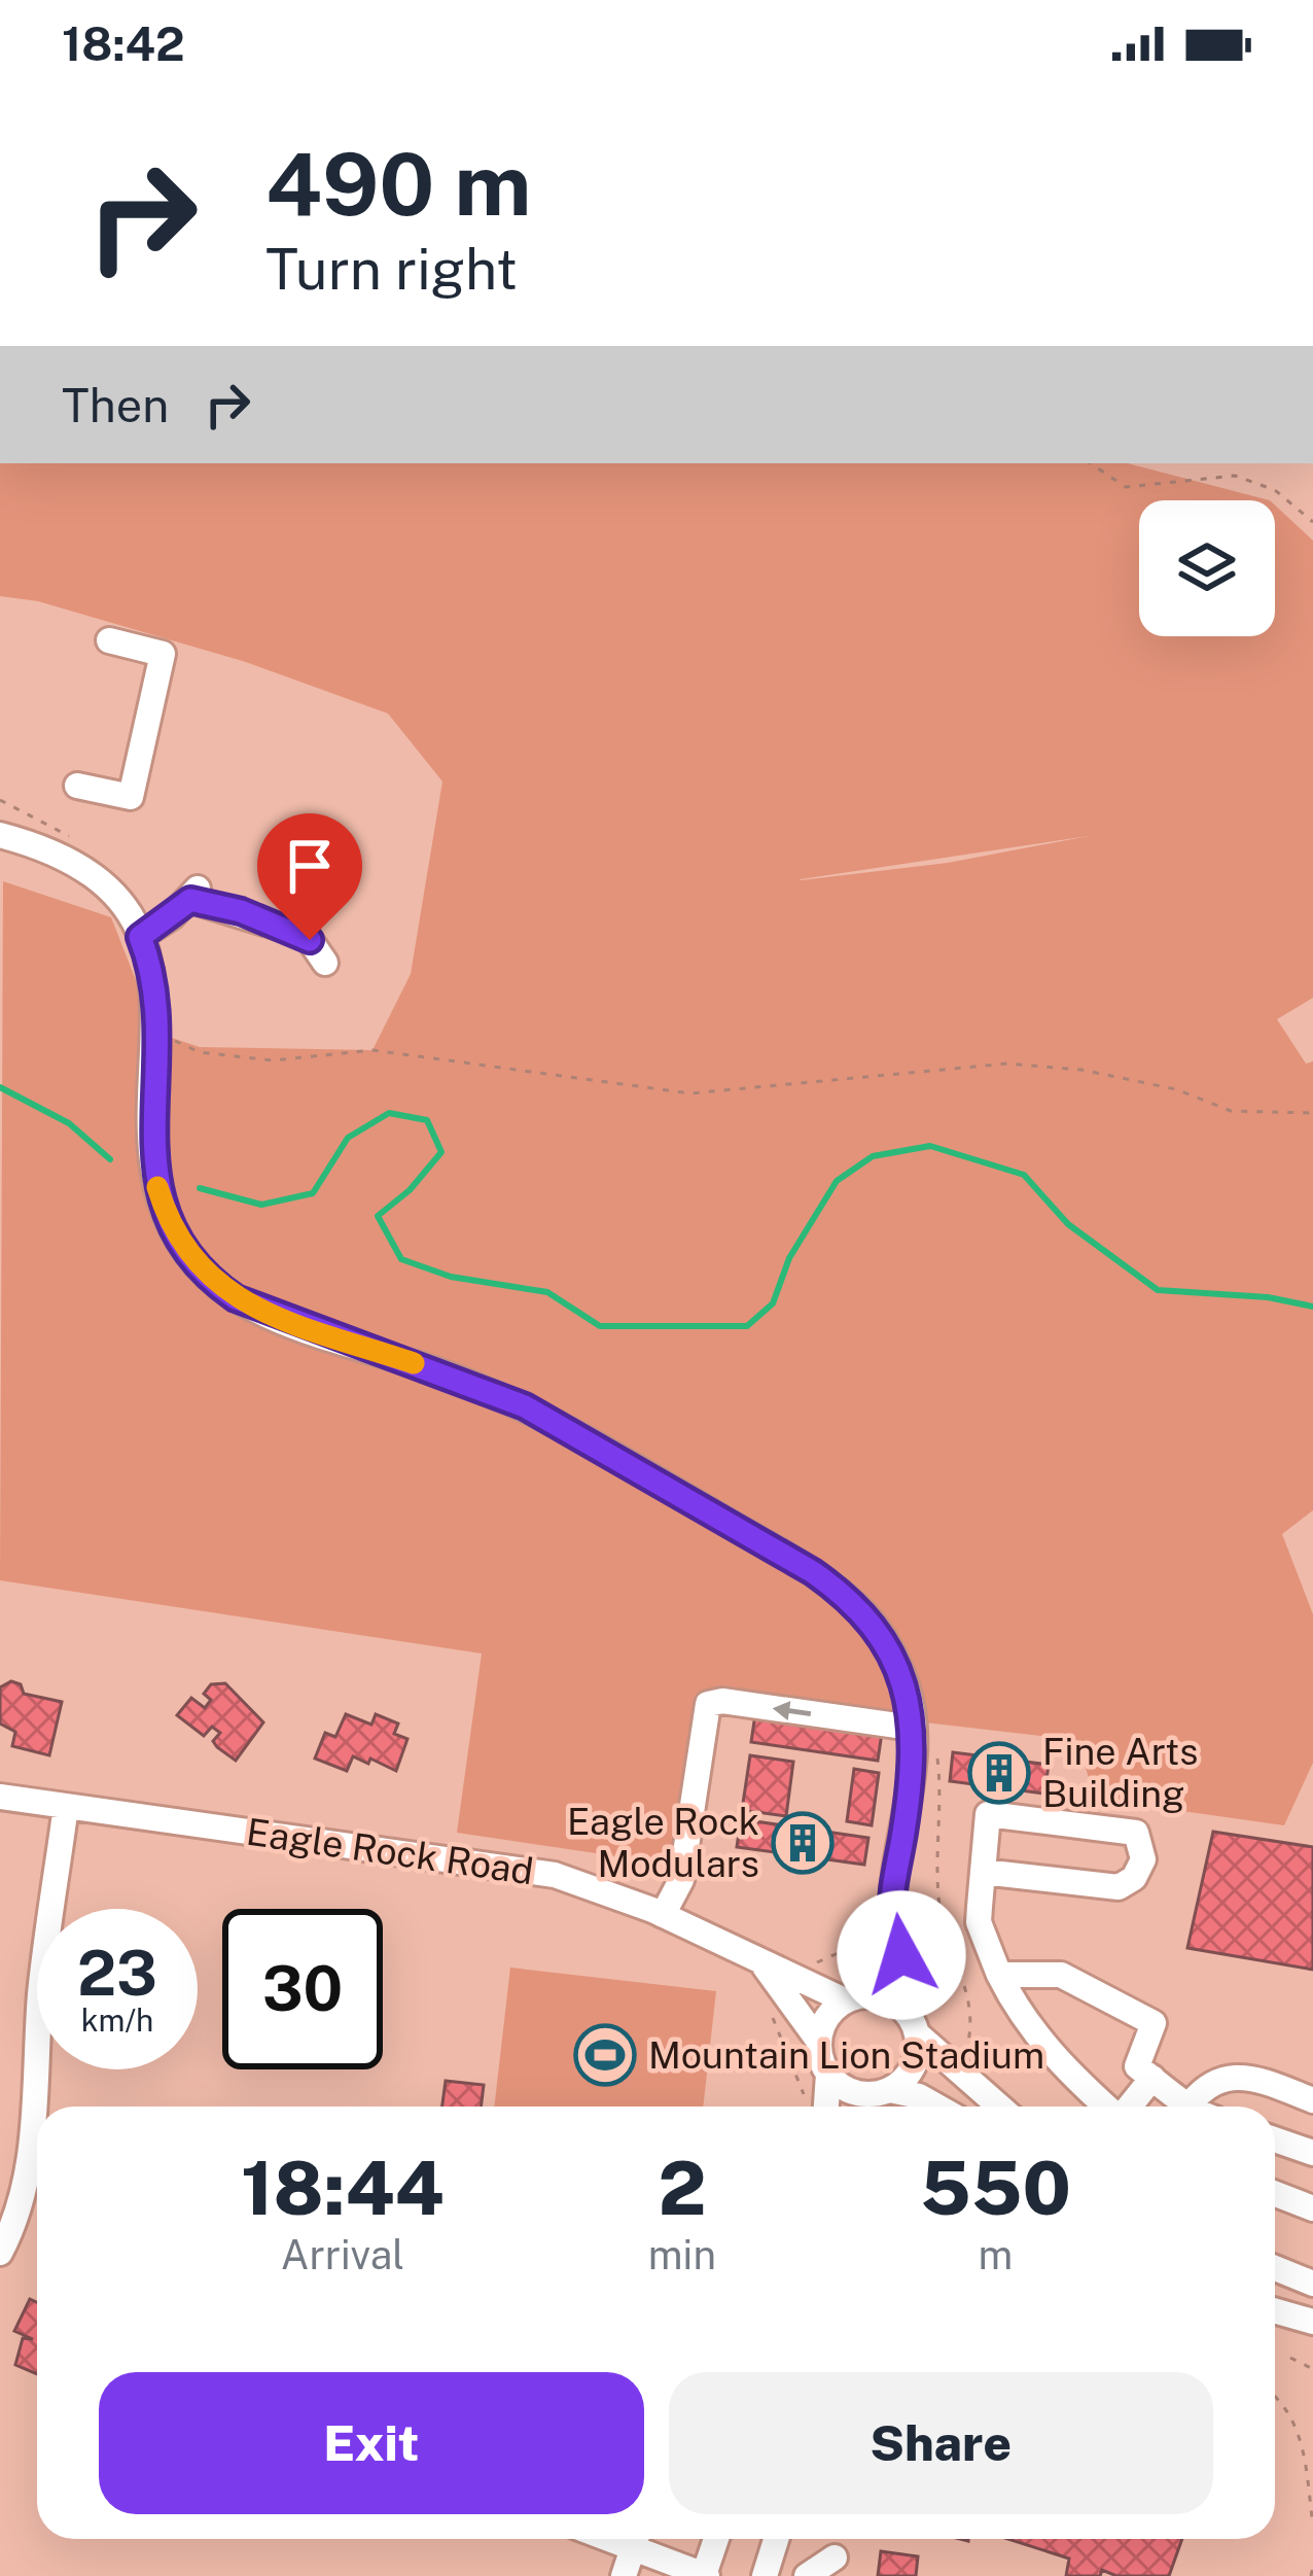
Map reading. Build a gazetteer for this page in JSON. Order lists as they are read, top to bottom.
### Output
{
  "streets": {
    "street": ["Eagle Rock Road"]
  },
  "places": {
    "building": ["Fine Arts Building", "Eagle Rock Modulars"],
    "sports": ["Mountain Lion Stadium"]
  },
  "page": {
    "status": "18:42",
    "turn": ["490 m", "Turn right"],
    "then": "Then",
    "speed": "23 km/h",
    "limit": "30",
    "eta": [
      "18:44",
      "Arrival",
      "2",
      "min",
      "550",
      "m"
    ],
    "buttons": ["Exit", "Share"]
  }
}
